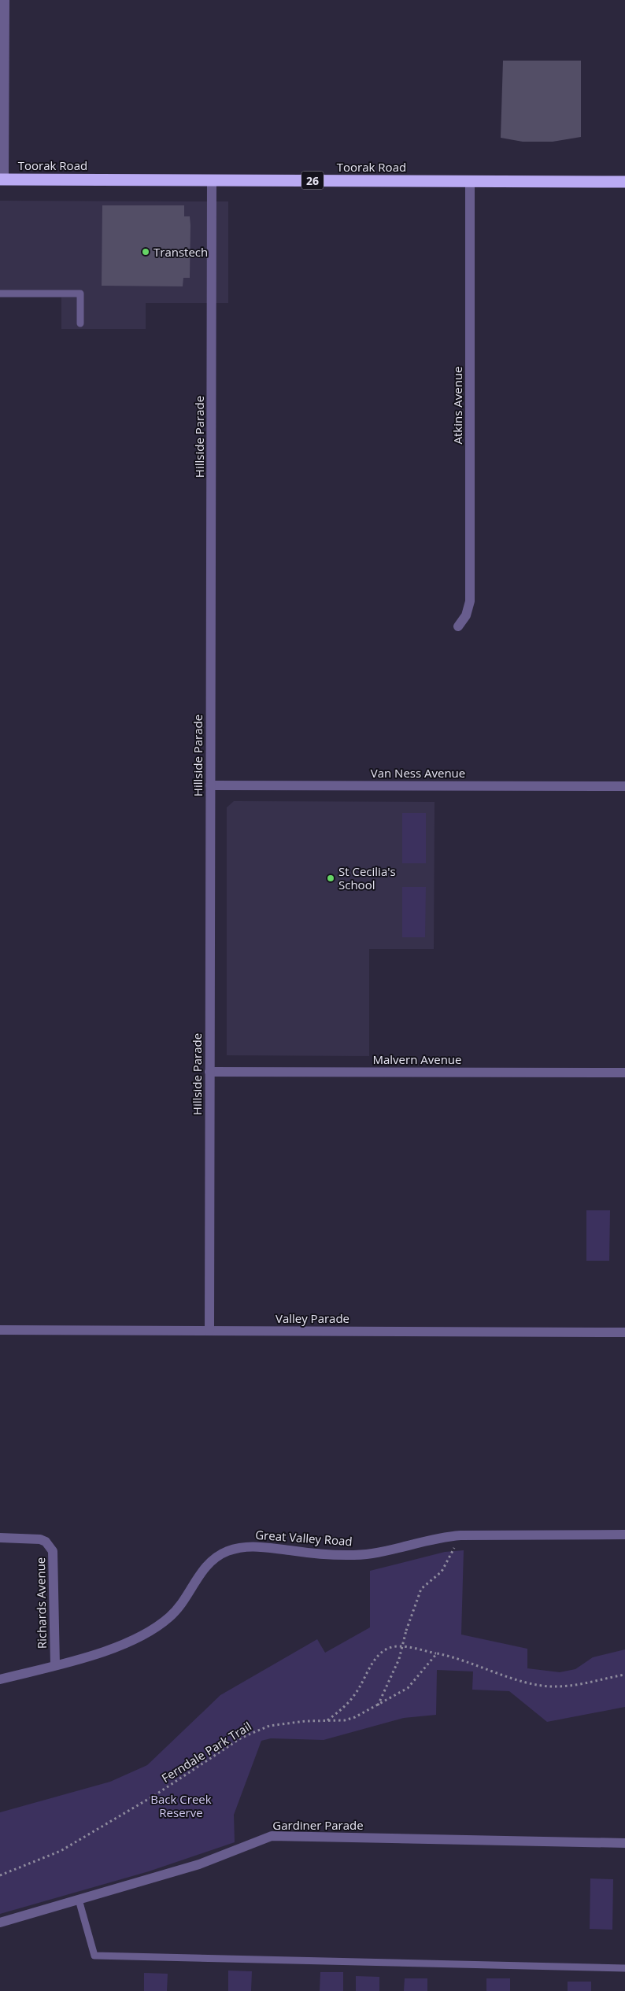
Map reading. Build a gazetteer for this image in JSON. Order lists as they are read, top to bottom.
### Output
{
  "streets": {
    "highway": ["Toorak Road", "26"],
    "street": [
      "Atkins Avenue",
      "Hillside Parade",
      "Van Ness Avenue",
      "Malvern Avenue",
      "Valley Parade",
      "Great Valley Road",
      "Richards Avenue",
      "Gardiner Parade"
    ],
    "path": ["Ferndale Park Trail"]
  },
  "crossings": [
    ["Toorak Road", "Atkins Avenue"],
    ["Toorak Road", "Hillside Parade"],
    ["Hillside Parade", "Van Ness Avenue"],
    ["Hillside Parade", "Malvern Avenue"],
    ["Hillside Parade", "Valley Parade"],
    ["Great Valley Road", "Richards Avenue"]
  ],
  "parks": ["Back Creek Reserve"],
  "places": ["Transtech", "St Cecilia's School"]
}
